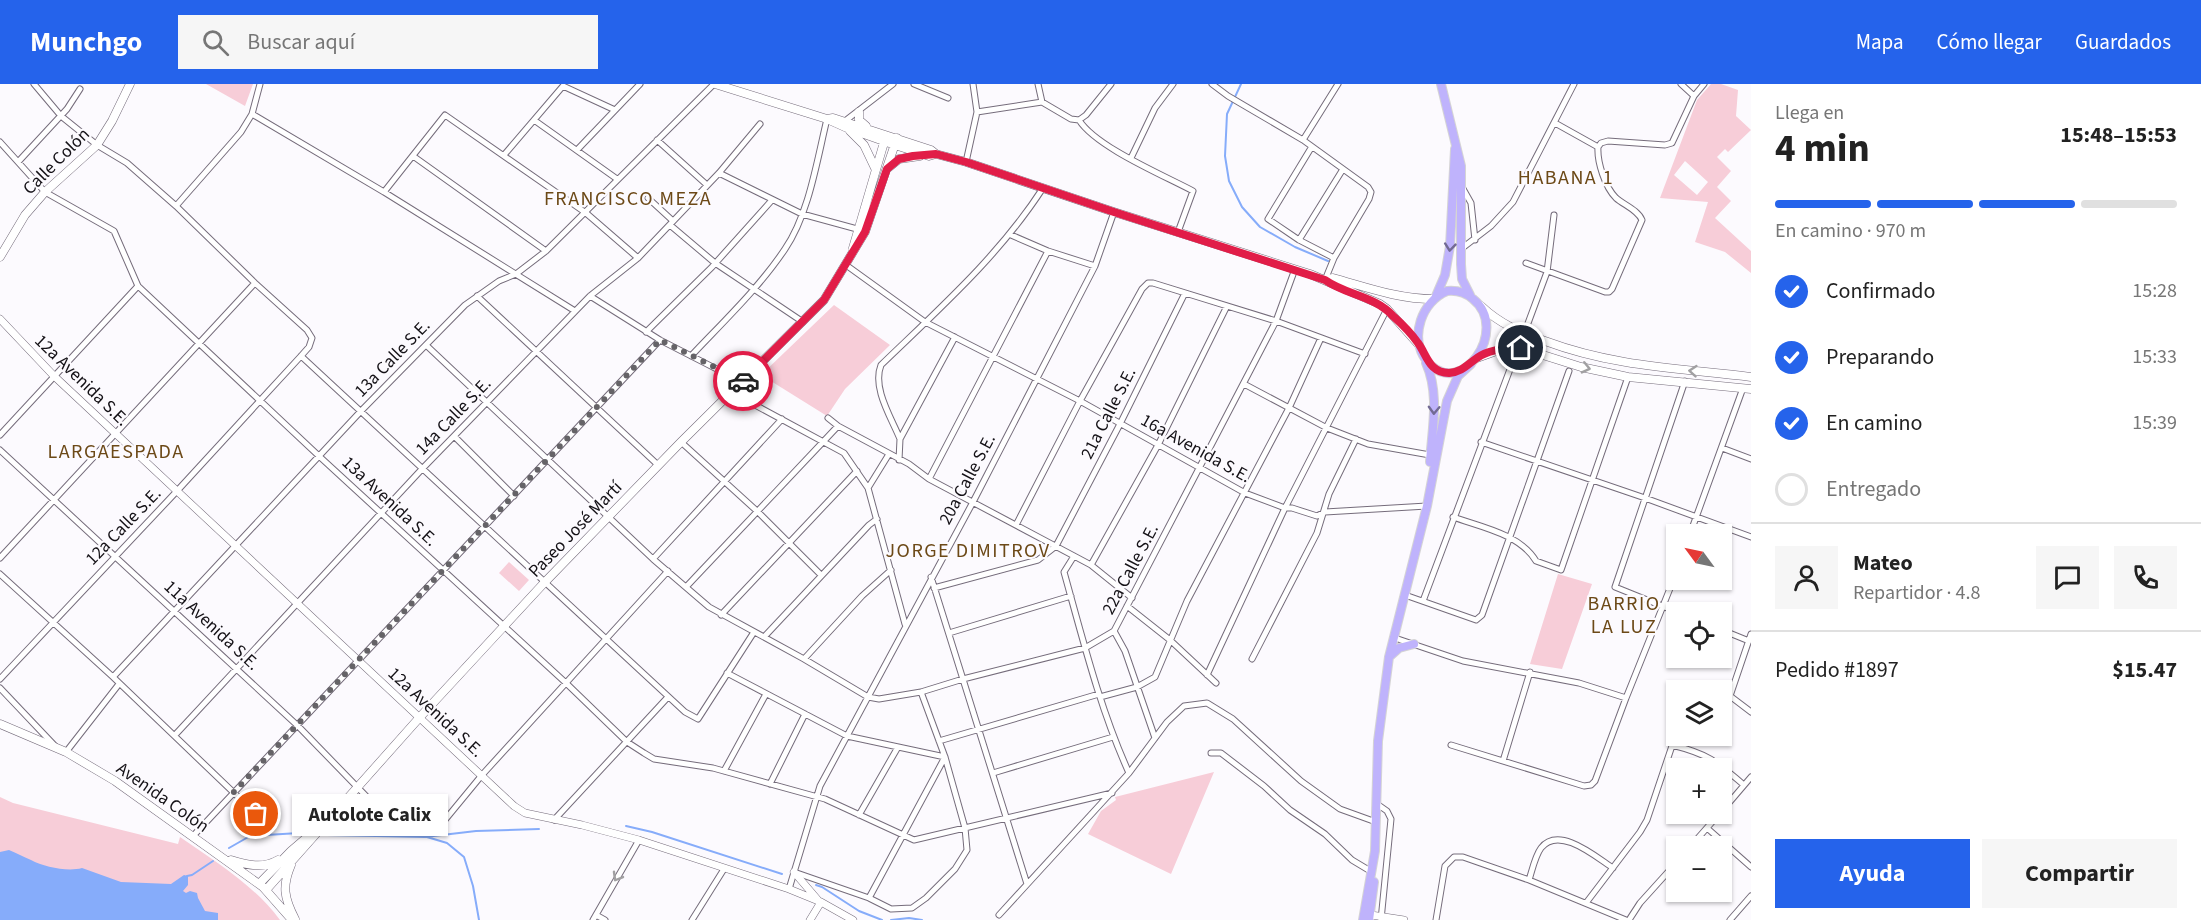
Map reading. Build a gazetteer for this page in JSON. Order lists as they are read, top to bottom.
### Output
{
  "streets": {
    "main road": ["Calle Colón", "Paseo José Martí", "Avenida Colón"],
    "street": [
      "13a Calle S.E.",
      "12a Avenida S.E.",
      "21a Calle S.E.",
      "14a Calle S.E.",
      "16a Avenida S.E.",
      "20a Calle S.E.",
      "13a Avenida S.E.",
      "12a Calle S.E.",
      "22a Calle S.E.",
      "11a Avenida S.E."
    ]
  },
  "crossings": [
    ["Calle Colón", "13a Avenida S.E."],
    ["13a Calle S.E.", "12a Avenida S.E."],
    ["13a Calle S.E.", "13a Avenida S.E."],
    ["13a Calle S.E.", "11a Avenida S.E."],
    ["12a Avenida S.E.", "14a Calle S.E."],
    ["12a Avenida S.E.", "20a Calle S.E."],
    ["12a Avenida S.E.", "12a Calle S.E."],
    ["12a Avenida S.E.", "Paseo José Martí"],
    ["12a Avenida S.E.", "11a Avenida S.E."],
    ["21a Calle S.E.", "16a Avenida S.E."],
    ["14a Calle S.E.", "13a Avenida S.E."],
    ["14a Calle S.E.", "11a Avenida S.E."],
    ["16a Avenida S.E.", "20a Calle S.E."],
    ["16a Avenida S.E.", "Paseo José Martí"],
    ["16a Avenida S.E.", "22a Calle S.E."],
    ["20a Calle S.E.", "13a Avenida S.E."],
    ["20a Calle S.E.", "22a Calle S.E."],
    ["13a Avenida S.E.", "12a Calle S.E."],
    ["13a Avenida S.E.", "Paseo José Martí"],
    ["12a Calle S.E.", "11a Avenida S.E."],
    ["Paseo José Martí", "11a Avenida S.E."],
    ["Paseo José Martí", "Avenida Colón"]
  ],
  "districts": [
    "HABANA 1",
    "FRANCISCO MEZA",
    "LARGAESPADA",
    "JORGE DIMITROV",
    "BARRIO LA LUZ"
  ],
  "places": ["Autolote Calix"],
  "north": "top left",
  "page": {
    "header": "Munchgo",
    "search": "Buscar aquí",
    "nav": ["Mapa", "Cómo llegar", "Guardados"],
    "heading": ["4 min", "Llega en", "15:48–15:53"],
    "panel": [
      "Mateo",
      "Repartidor · 4.8",
      "Pedido #1897",
      "$15.47"
    ],
    "bar": "En camino · 970 m",
    "list": [
      ["Confirmado", "15:28"],
      ["Preparando", "15:33"],
      ["En camino", "15:39"],
      "Entregado"
    ],
    "map_buttons": ["+", "−"],
    "bubble": "Autolote Calix",
    "buttons": ["Ayuda", "Compartir"]
  }
}
